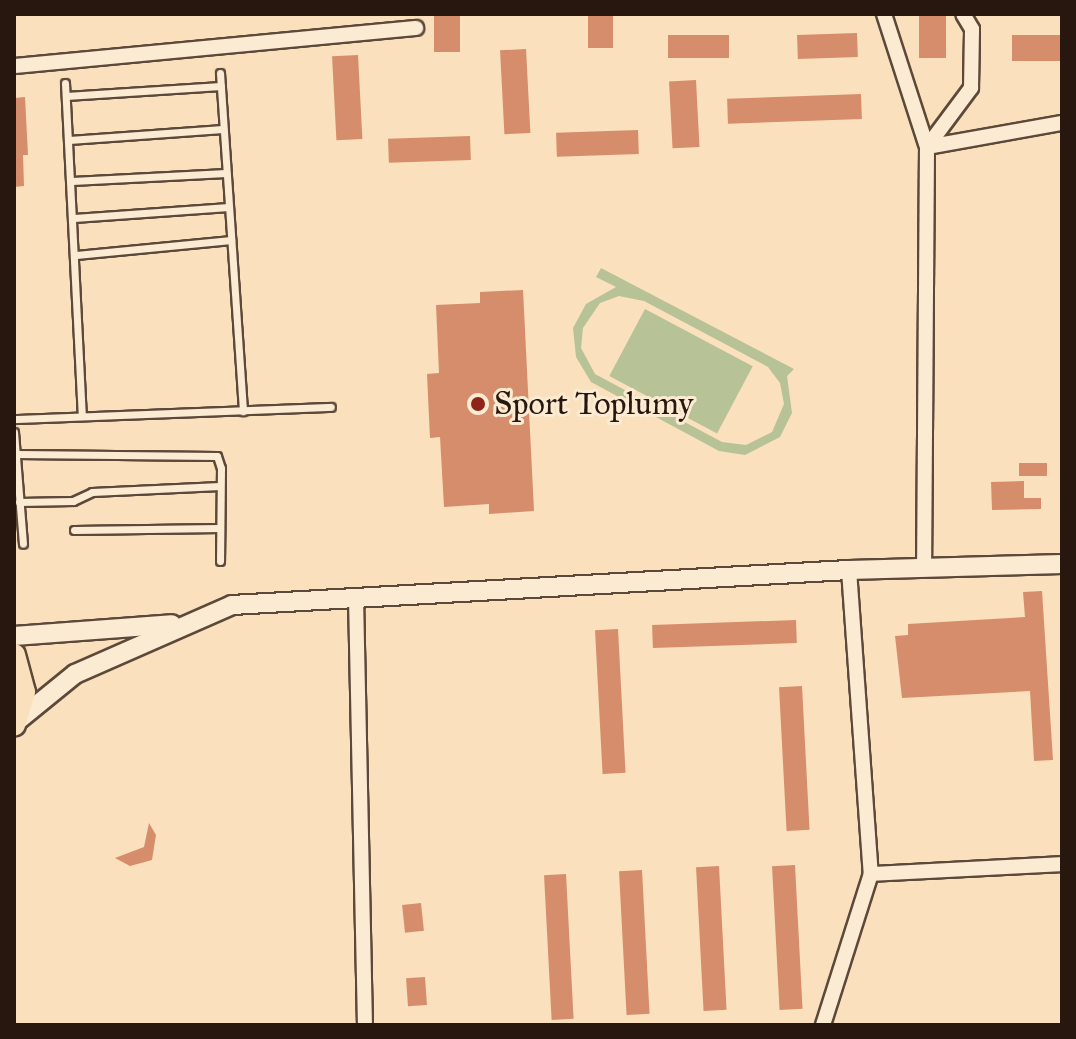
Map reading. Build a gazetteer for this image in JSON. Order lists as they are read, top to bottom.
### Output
{
  "places": ["Sport Toplumy"]
}
